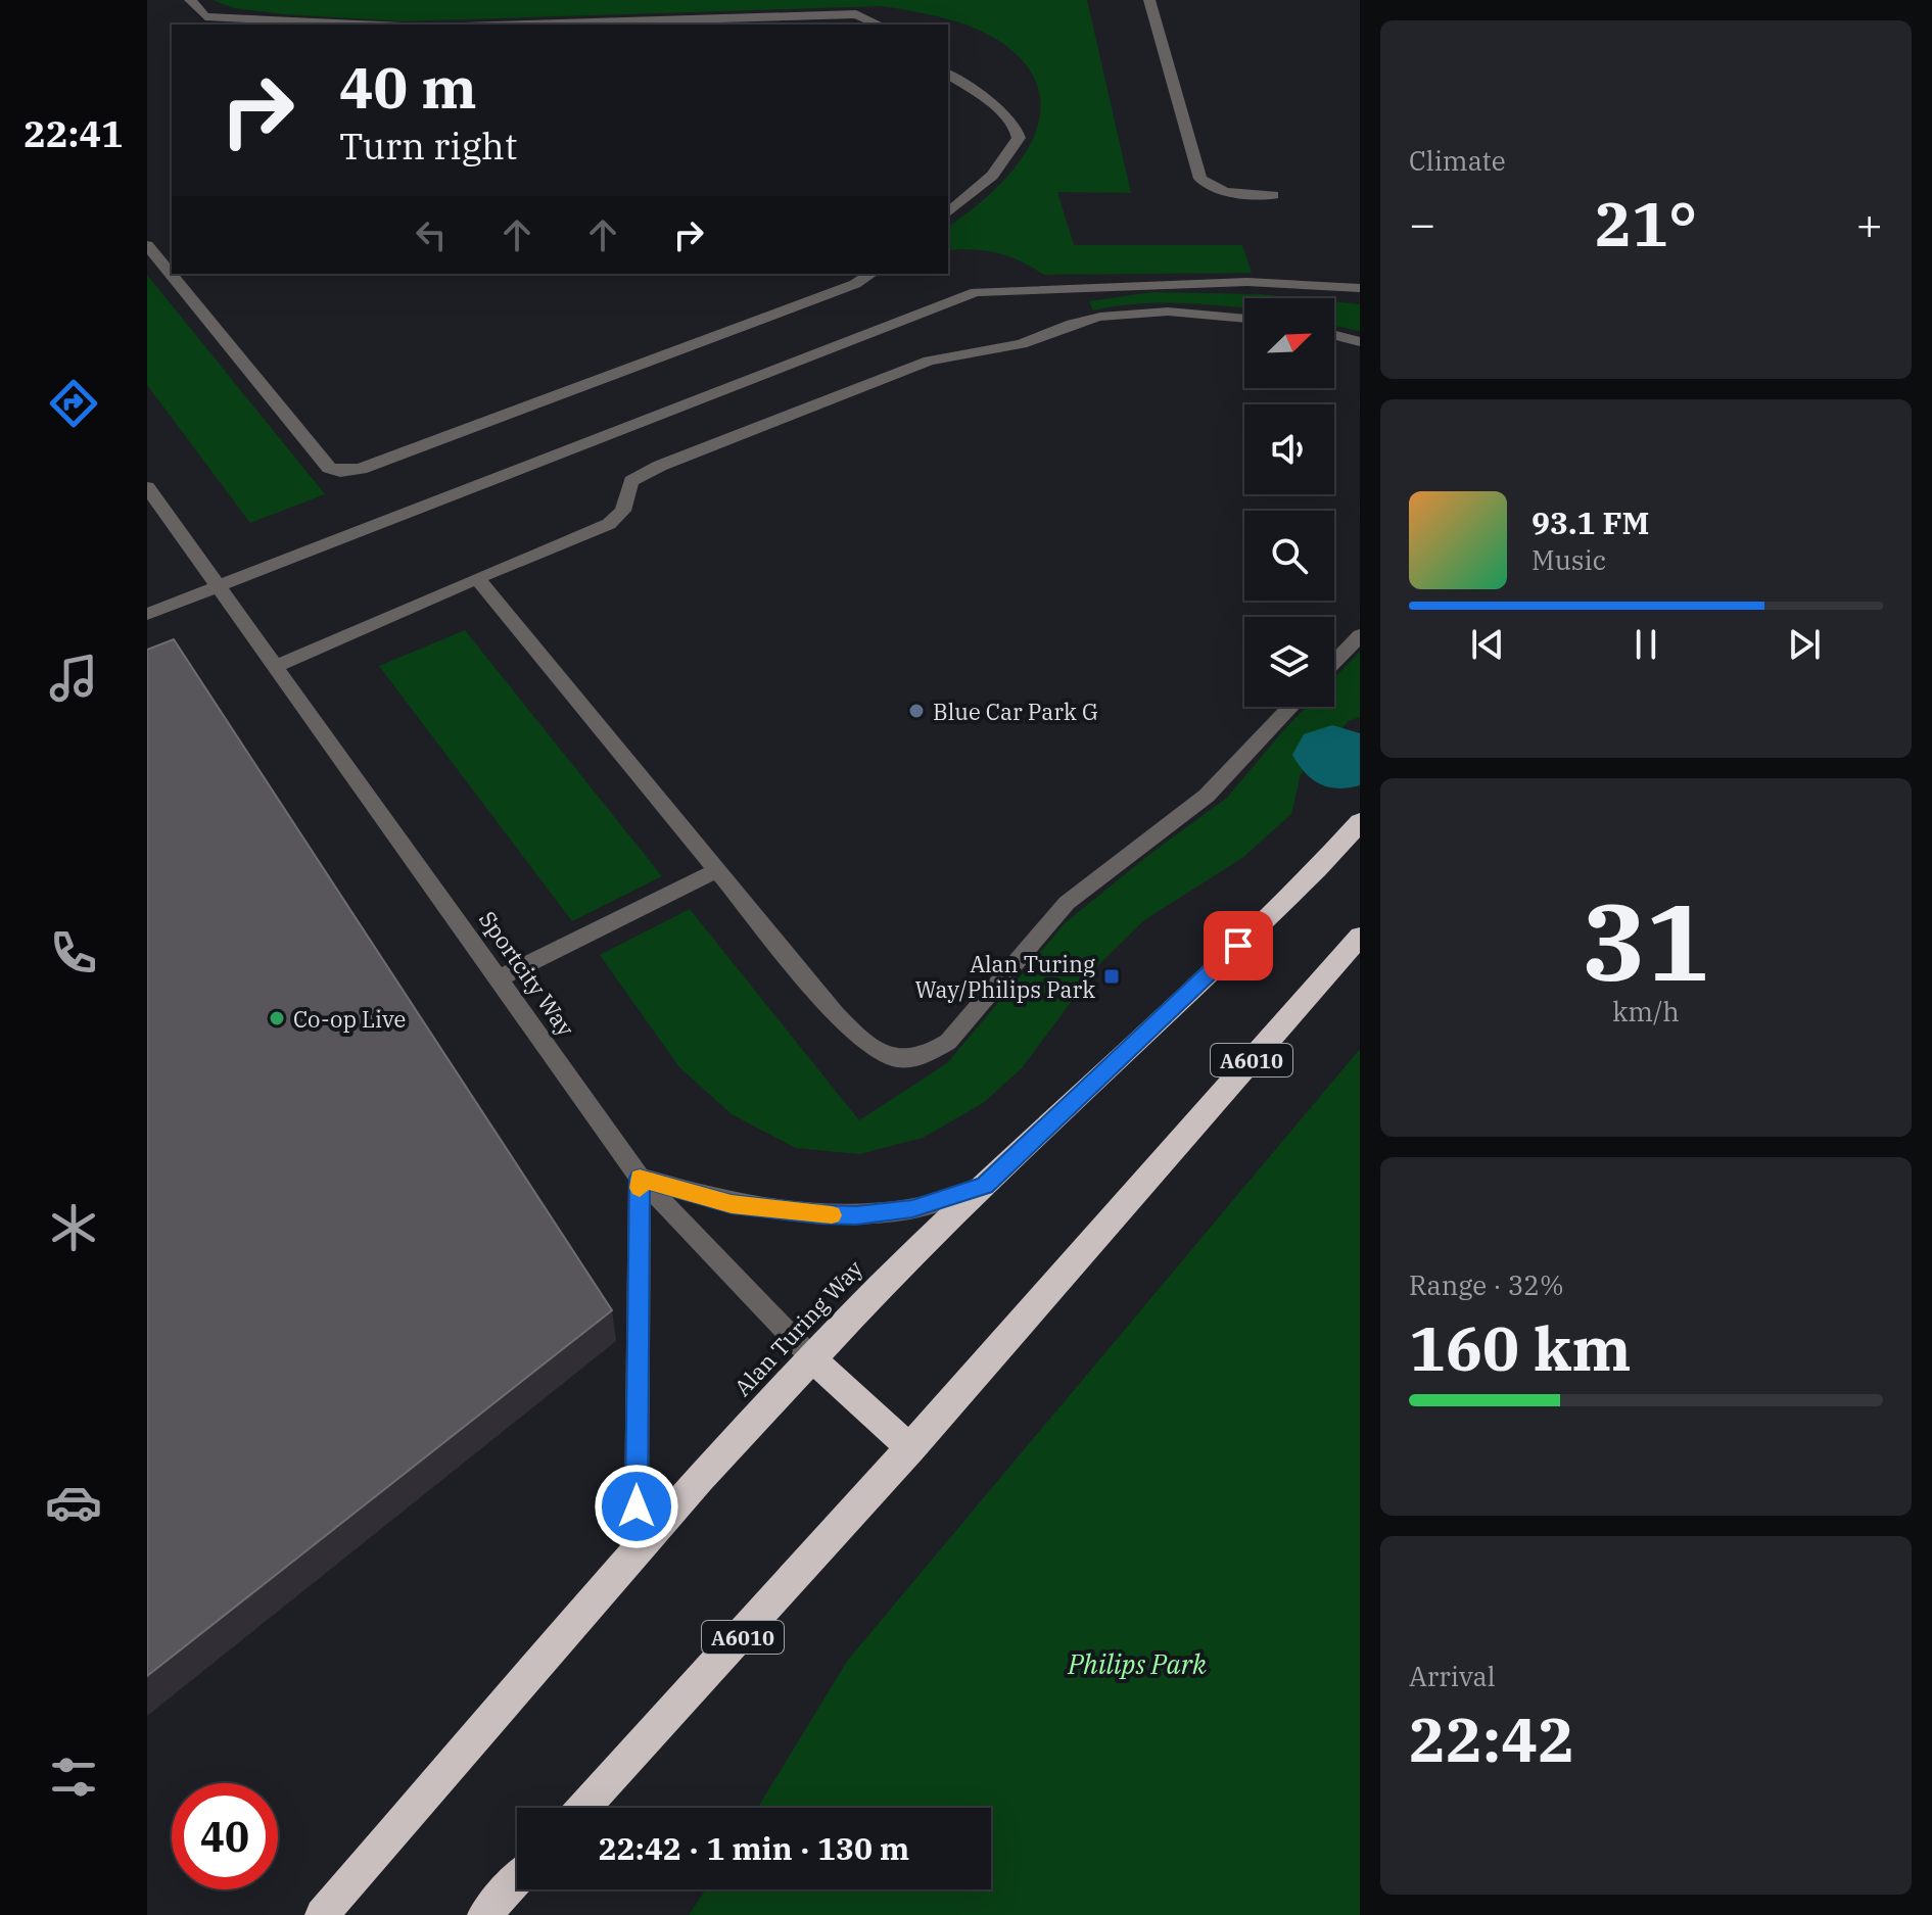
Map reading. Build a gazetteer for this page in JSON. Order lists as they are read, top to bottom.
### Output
{
  "streets": {
    "highway": ["Sportcity Way", "A6010", "Alan Turing Way"]
  },
  "crossings": [
    ["Sportcity Way", "A6010"],
    ["Sportcity Way", "Alan Turing Way"]
  ],
  "parks": ["Philips Park"],
  "places": {
    "other": ["Blue Car Park G", "Co-op Live"],
    "transit": ["Alan Turing Way/Philips Park"]
  },
  "north": "top right",
  "page": {
    "tabs": "22:41",
    "tile": [
      "Climate",
      ["31", "km/h"],
      ["Range · 32%", "160 km"],
      ["Arrival", "22:42"]
    ],
    "turn": ["40 m", "Turn right"],
    "heat": ["−", "21°", "+"],
    "song": ["93.1 FM", "Music"],
    "limit": "40",
    "trip": "22:42 · 1 min · 130 m"
  }
}
